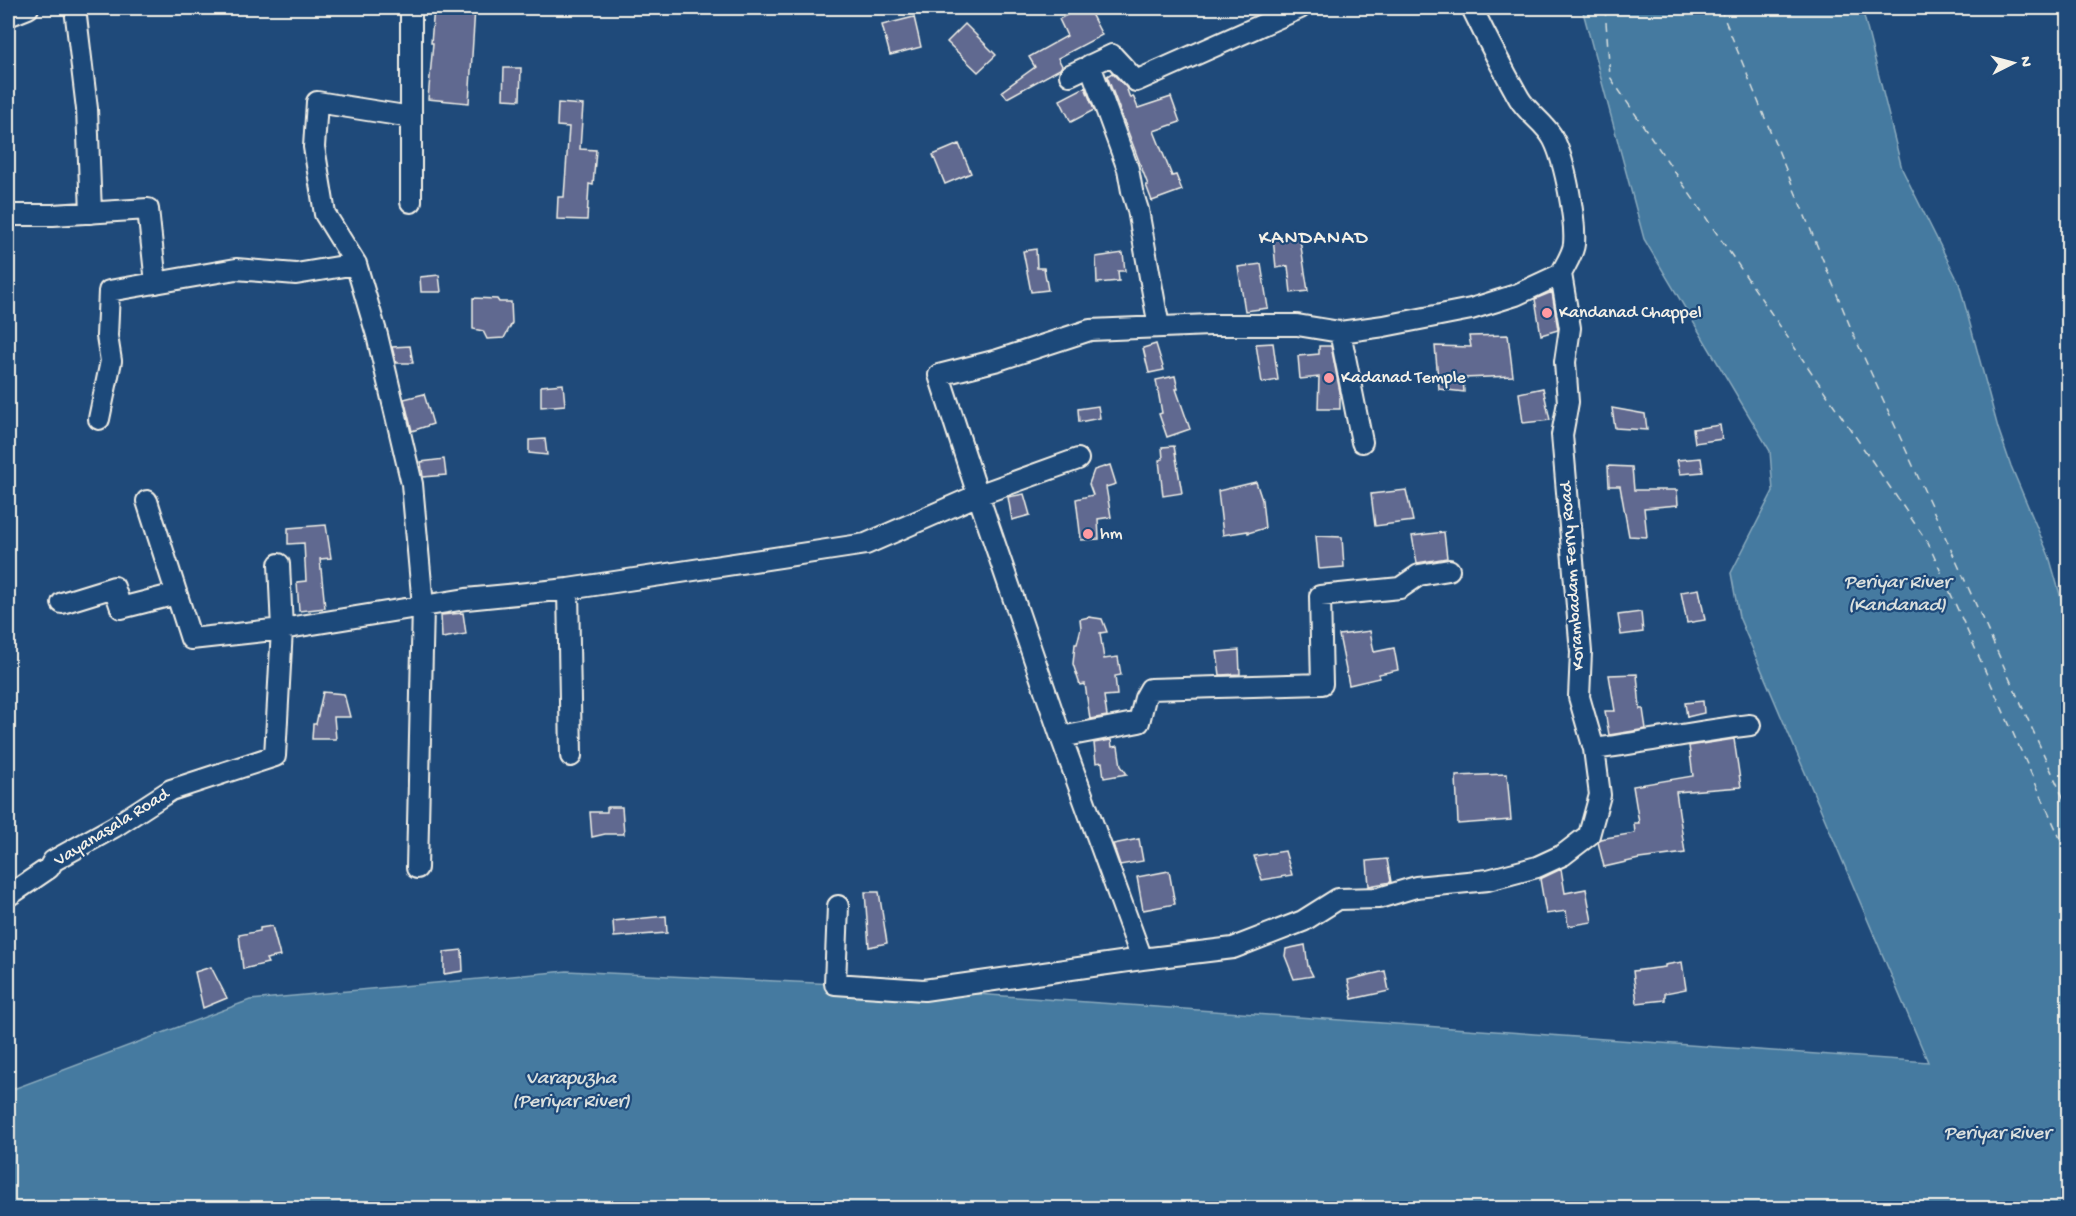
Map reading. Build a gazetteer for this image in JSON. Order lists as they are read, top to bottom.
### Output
{
  "streets": {
    "street": ["Korambadam Ferry Road", "Vayanasala Road"]
  },
  "districts": ["KANDANAD"],
  "water": ["Periyar River (Kandanad)", "Varapuzha (Periyar River)", "Periyar River"],
  "places": ["Kandanad Chappel", "Kadanad Temple", "hm"],
  "north": "right"
}
